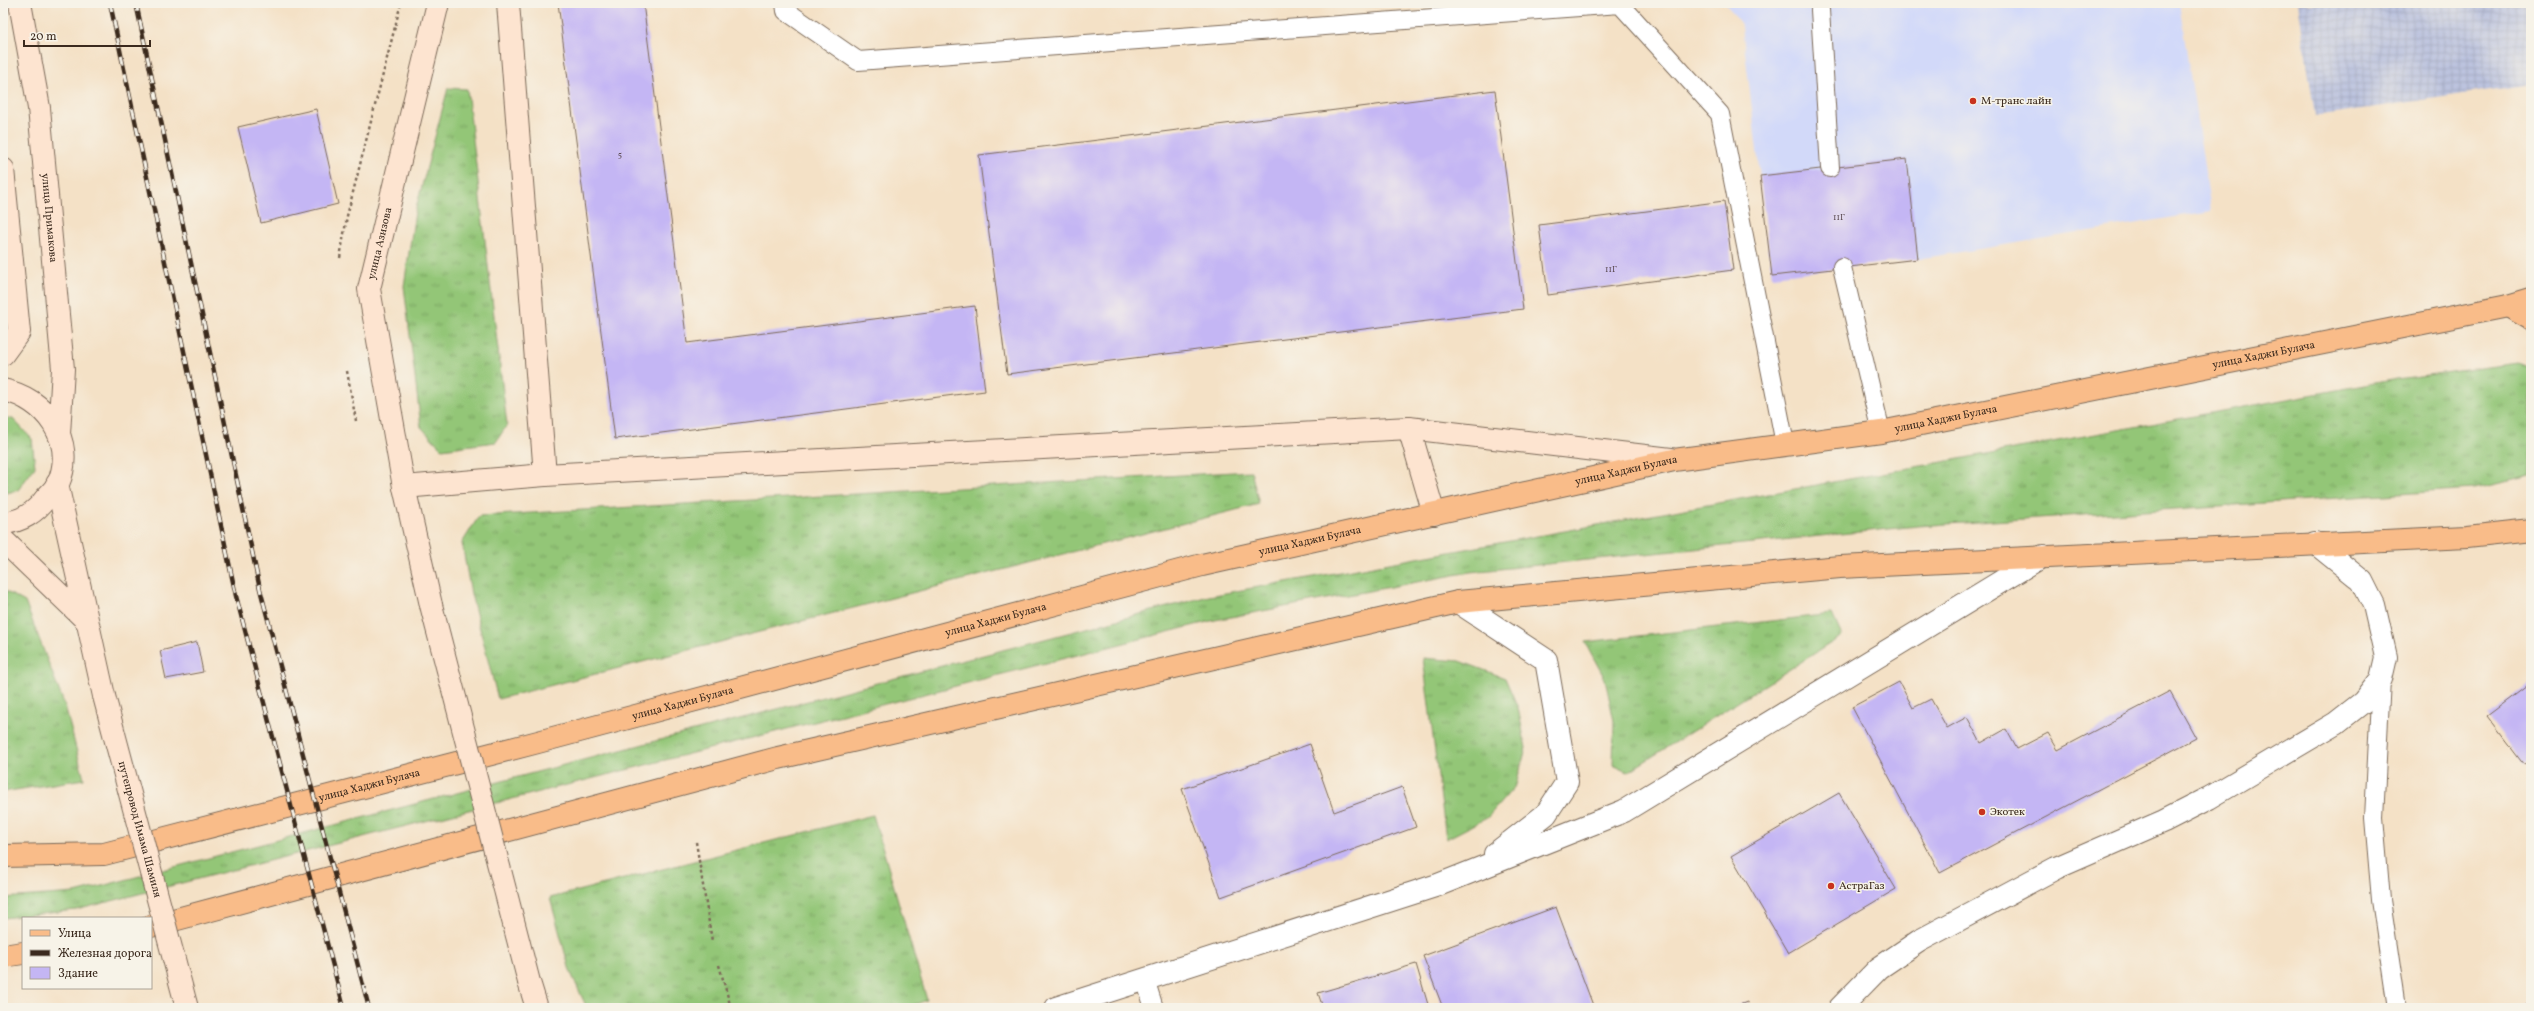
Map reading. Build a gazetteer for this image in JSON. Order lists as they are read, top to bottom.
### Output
{
  "streets": {
    "main road": [
      "улица Примакова",
      "улица Азизова",
      "улица Хаджи Булача",
      "путепровод Имама Шамиля"
    ]
  },
  "places": ["М-транс лайн", "Экотек", "АстраГаз"],
  "house_numbers": ["5", "11Г", "11Г"],
  "legend": ["Улица", "Железная дорога", "Здание"],
  "scale_bar": "20 m"
}
